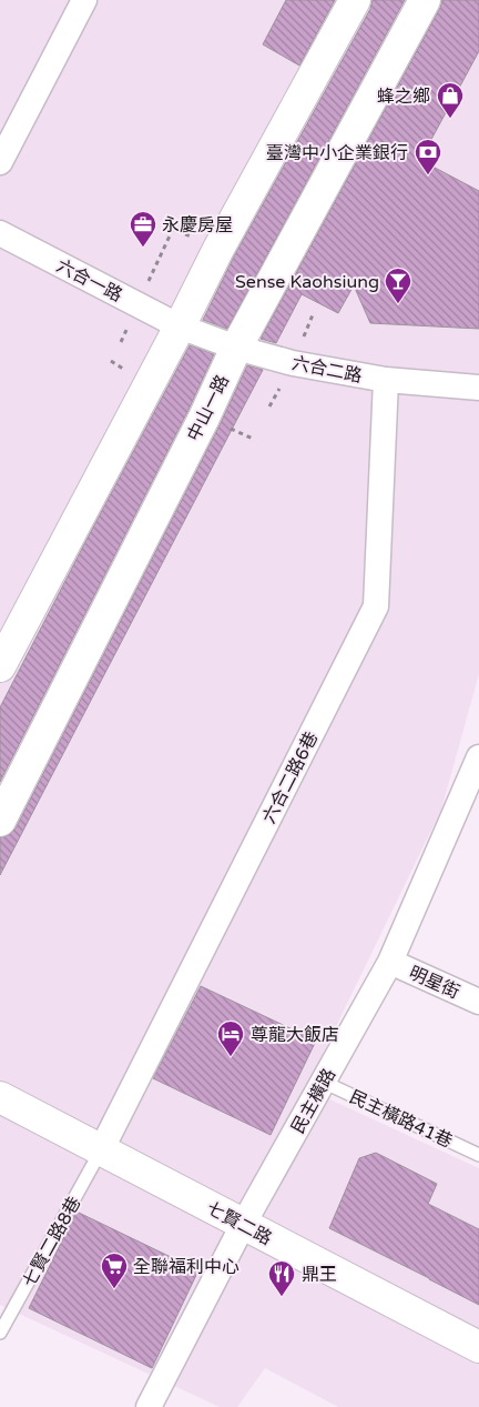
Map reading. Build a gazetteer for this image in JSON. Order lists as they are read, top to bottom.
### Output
{
  "streets": {
    "main road": ["中山一路", "七賢二路"],
    "street": [
      "六合一路",
      "六合二路",
      "六合二路6巷",
      "明星街",
      "民主橫路"
    ],
    "lane": ["民主橫路41巷", "七賢二路8巷"]
  },
  "crossings": [
    ["六合一路", "六合二路"],
    ["六合二路", "中山一路"],
    ["六合二路", "六合二路6巷"],
    ["六合二路6巷", "七賢二路"],
    ["六合二路6巷", "七賢二路8巷"],
    ["明星街", "民主橫路"],
    ["民主橫路", "民主橫路41巷"],
    ["民主橫路", "七賢二路"],
    ["七賢二路", "七賢二路8巷"]
  ],
  "places": {
    "shop": ["蜂之鄉"],
    "bank": ["臺灣中小企業銀行"],
    "office": ["永慶房屋"],
    "bar": ["Sense Kaohsiung"],
    "hotel": ["尊龍大飯店"],
    "supermarket": ["全聯福利中心"],
    "restaurant": ["鼎王"]
  }
}
